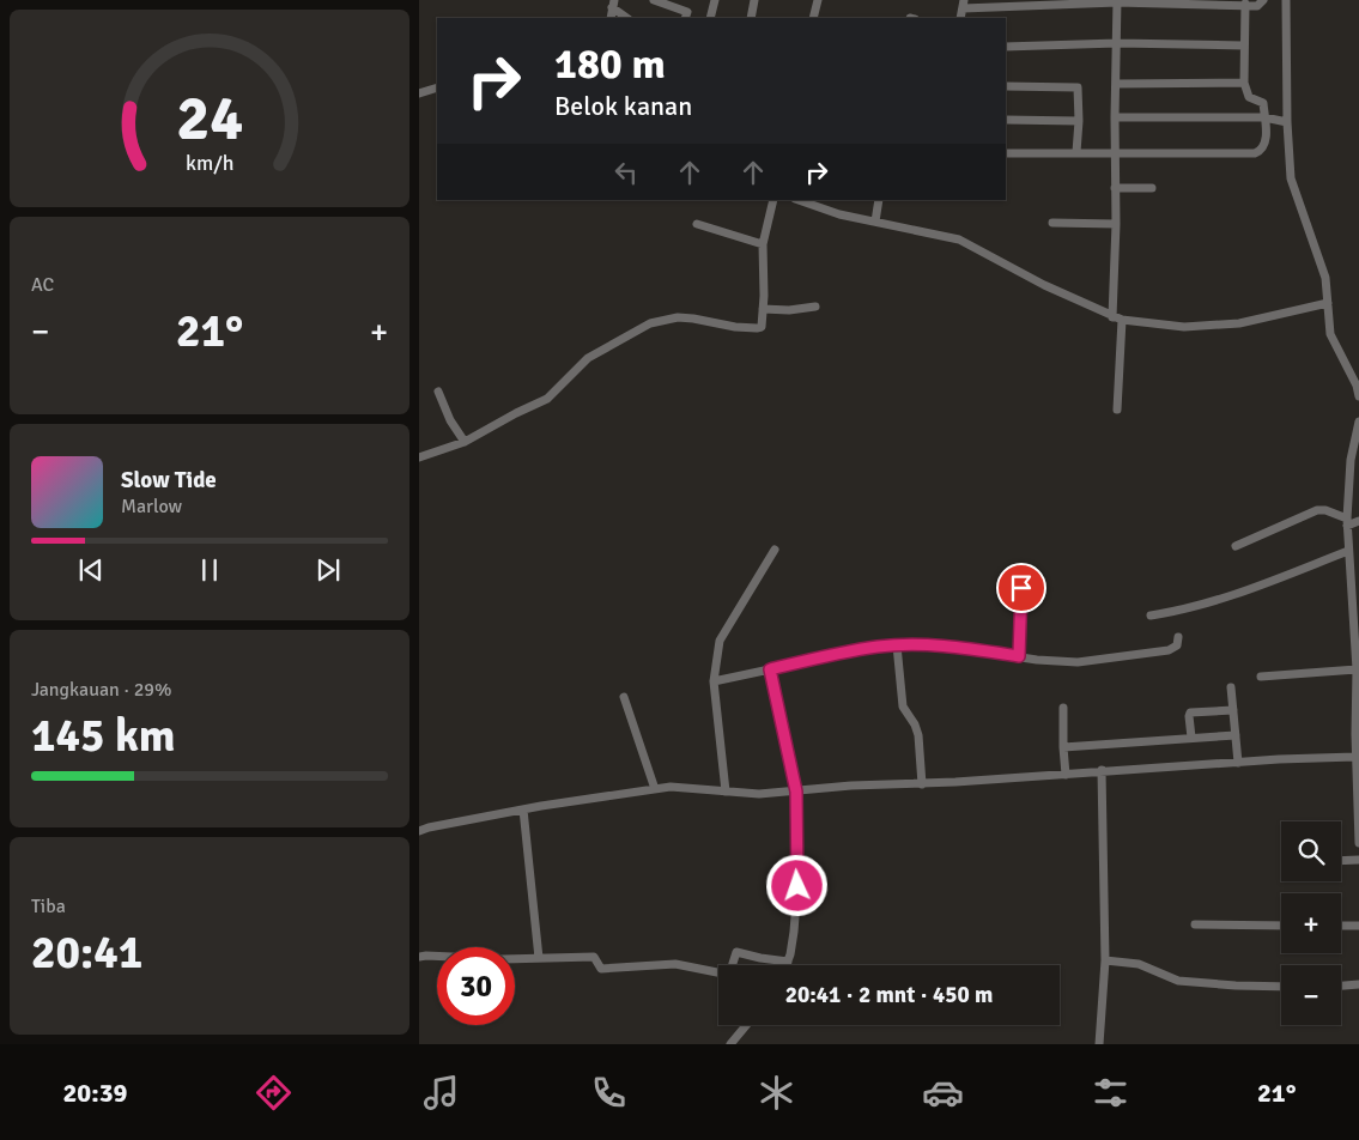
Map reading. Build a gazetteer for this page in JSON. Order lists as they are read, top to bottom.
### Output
{
  "page": {
    "turn": ["180 m", "Belok kanan"],
    "tile": [
      "AC",
      ["Jangkauan · 29%", "145 km"],
      ["Tiba", "20:41"]
    ],
    "heat": ["−", "21°", "+"],
    "song": ["Slow Tide", "Marlow"],
    "map_buttons": ["+", "−"],
    "limit": "30",
    "trip": "20:41 · 2 mnt · 450 m",
    "tabs": ["20:39", "21°"],
    "gauge": ["24", "km/h"]
  }
}
